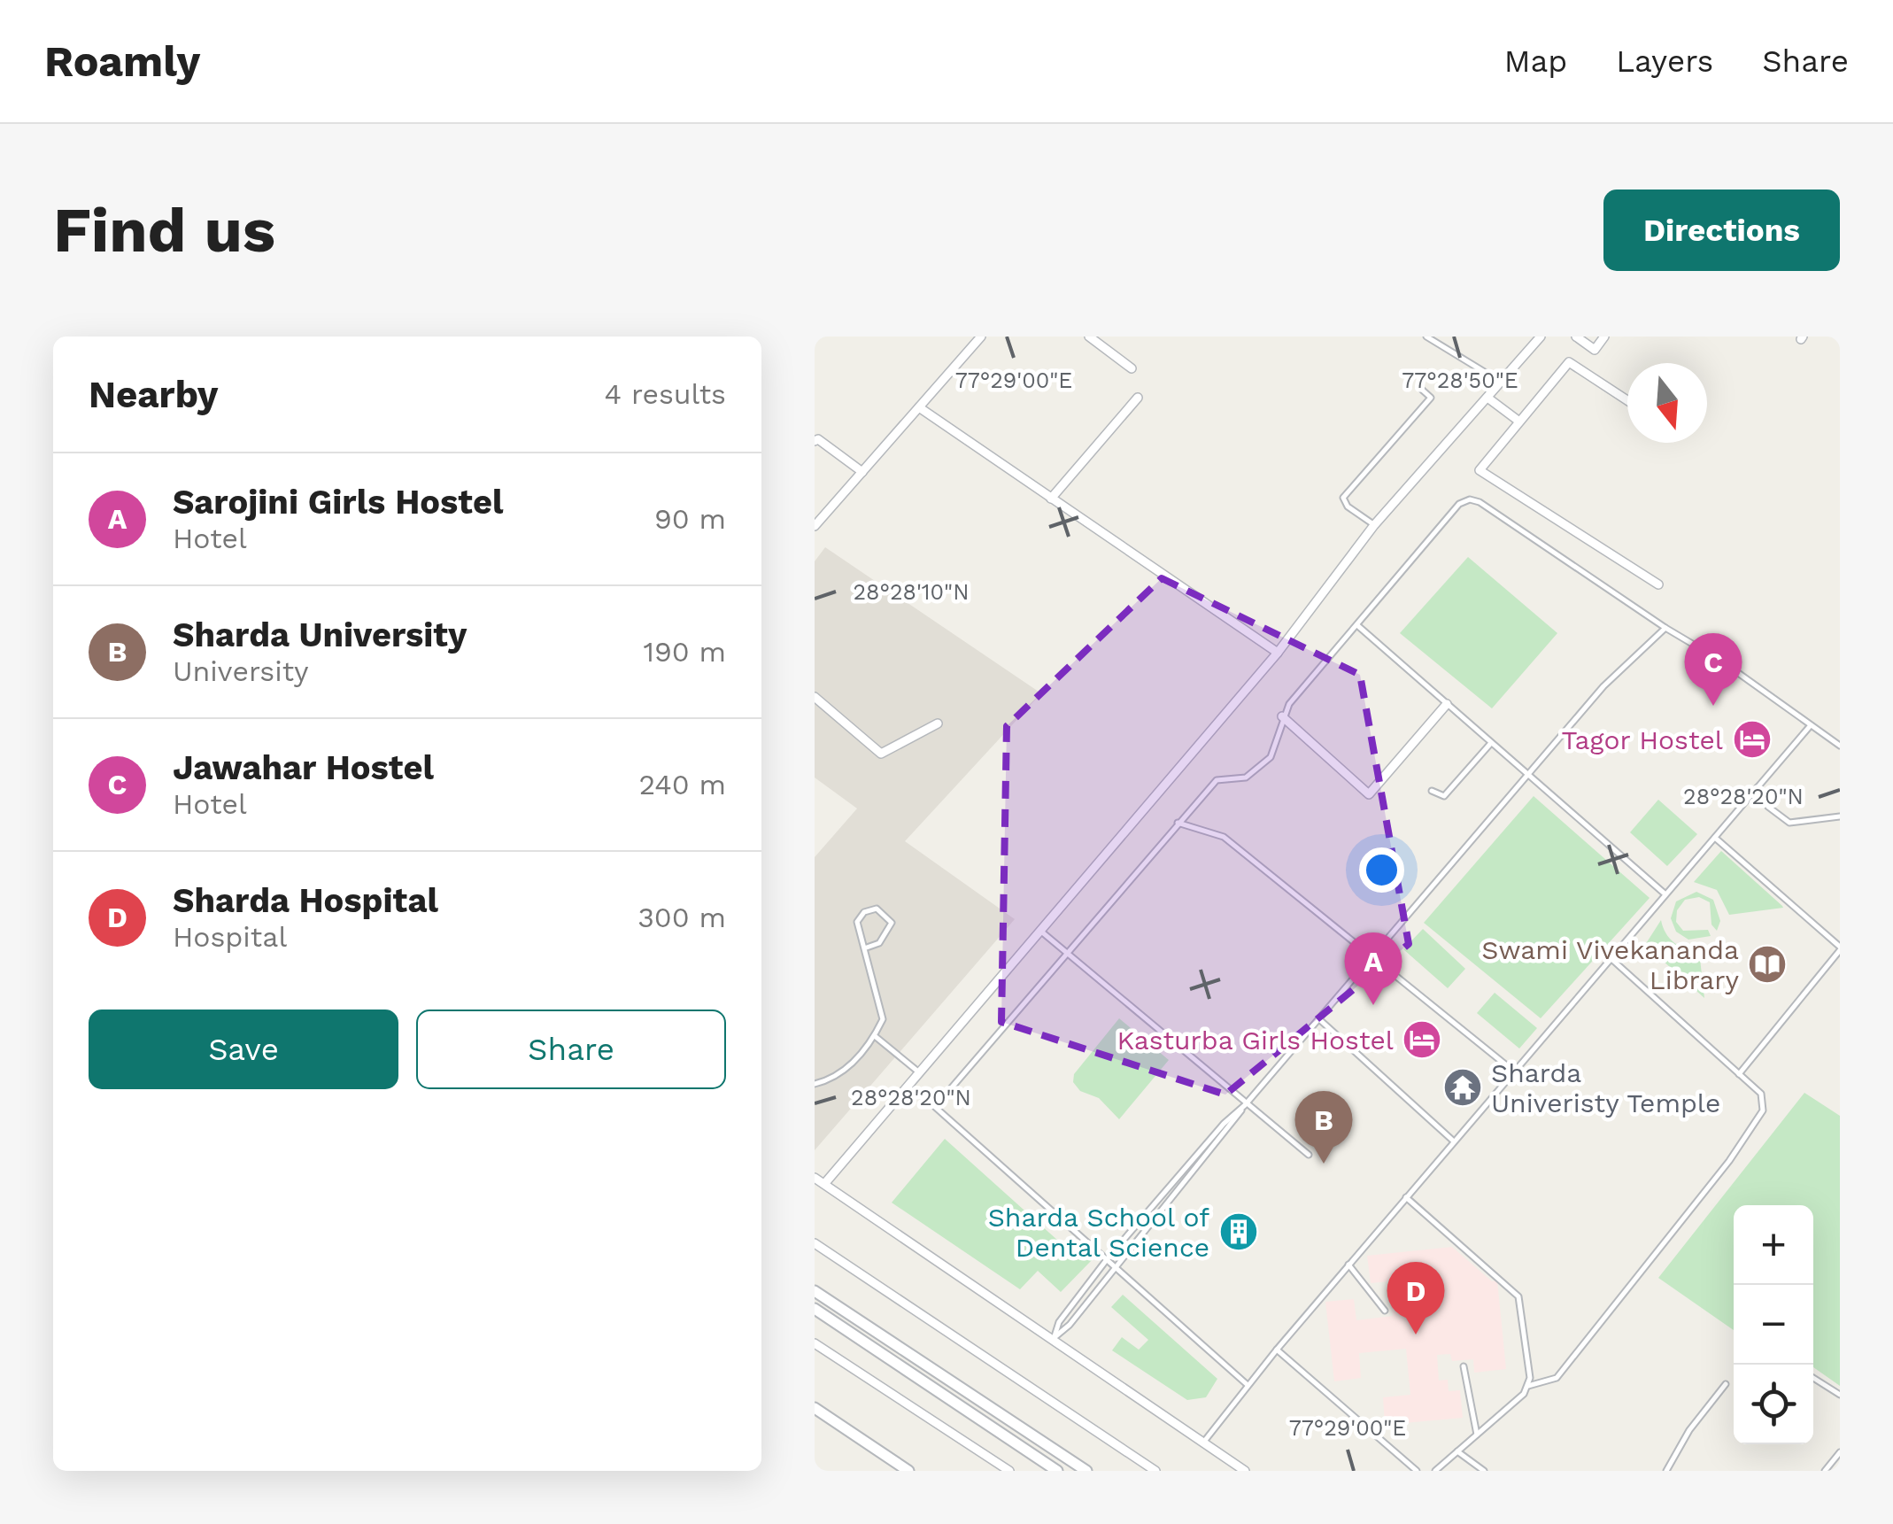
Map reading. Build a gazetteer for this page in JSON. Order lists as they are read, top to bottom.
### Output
{
  "places": {
    "hotel": ["Tagor Hostel", "Kasturba Girls Hostel"],
    "library": ["Swami Vivekananda Library"],
    "temple": ["Sharda Univeristy Temple"],
    "building": ["Sharda School of Dental Science"]
  },
  "north": "bottom",
  "page": {
    "header": "Roamly",
    "nav": ["Map", "Layers", "Share"],
    "buttons": [
      "Directions",
      ["Save", "Share"]
    ],
    "title": "Find us",
    "heading": ["Nearby", "4 results"],
    "list": [
      {
        "mark": "A",
        "name": "Sarojini Girls Hostel",
        "note": "Hotel",
        "value": "90 m"
      },
      {
        "mark": "B",
        "name": "Sharda University",
        "note": "University",
        "value": "190 m"
      },
      {
        "mark": "C",
        "name": "Jawahar Hostel",
        "note": "Hotel",
        "value": "240 m"
      },
      {
        "mark": "D",
        "name": "Sharda Hospital",
        "note": "Hospital",
        "value": "300 m"
      }
    ],
    "pins": [
      "C",
      "A",
      "B",
      "D"
    ],
    "map_buttons": ["+", "−"]
  },
  "coordinates": [
    "77°29'00\"E",
    "77°28'50\"E",
    "28°28'10\"N",
    "28°28'20\"N"
  ]
}
